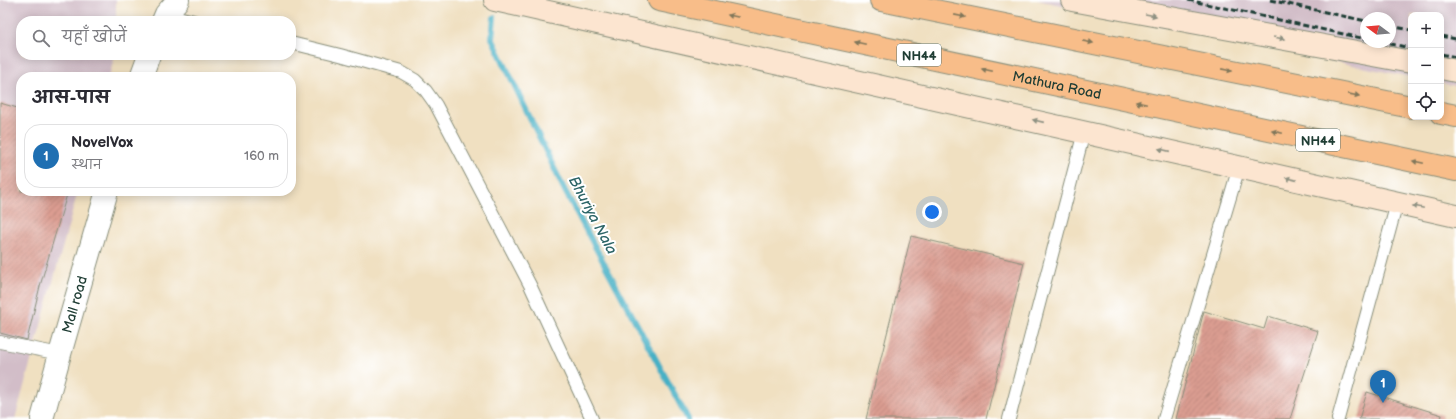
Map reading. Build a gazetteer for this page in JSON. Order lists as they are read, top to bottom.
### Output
{
  "streets": {
    "highway": ["NH44", "Mathura Road"],
    "street": ["Mall road"]
  },
  "water": ["Bhuriya Nala"],
  "north": "left",
  "page": {
    "map_buttons": ["+", "−"],
    "search": "यहाँ खोजें",
    "heading": "आस-पास",
    "list": [
      {
        "mark": "1",
        "name": "NovelVox",
        "note": "स्थान",
        "value": "160 m"
      }
    ],
    "pins": "1"
  }
}
